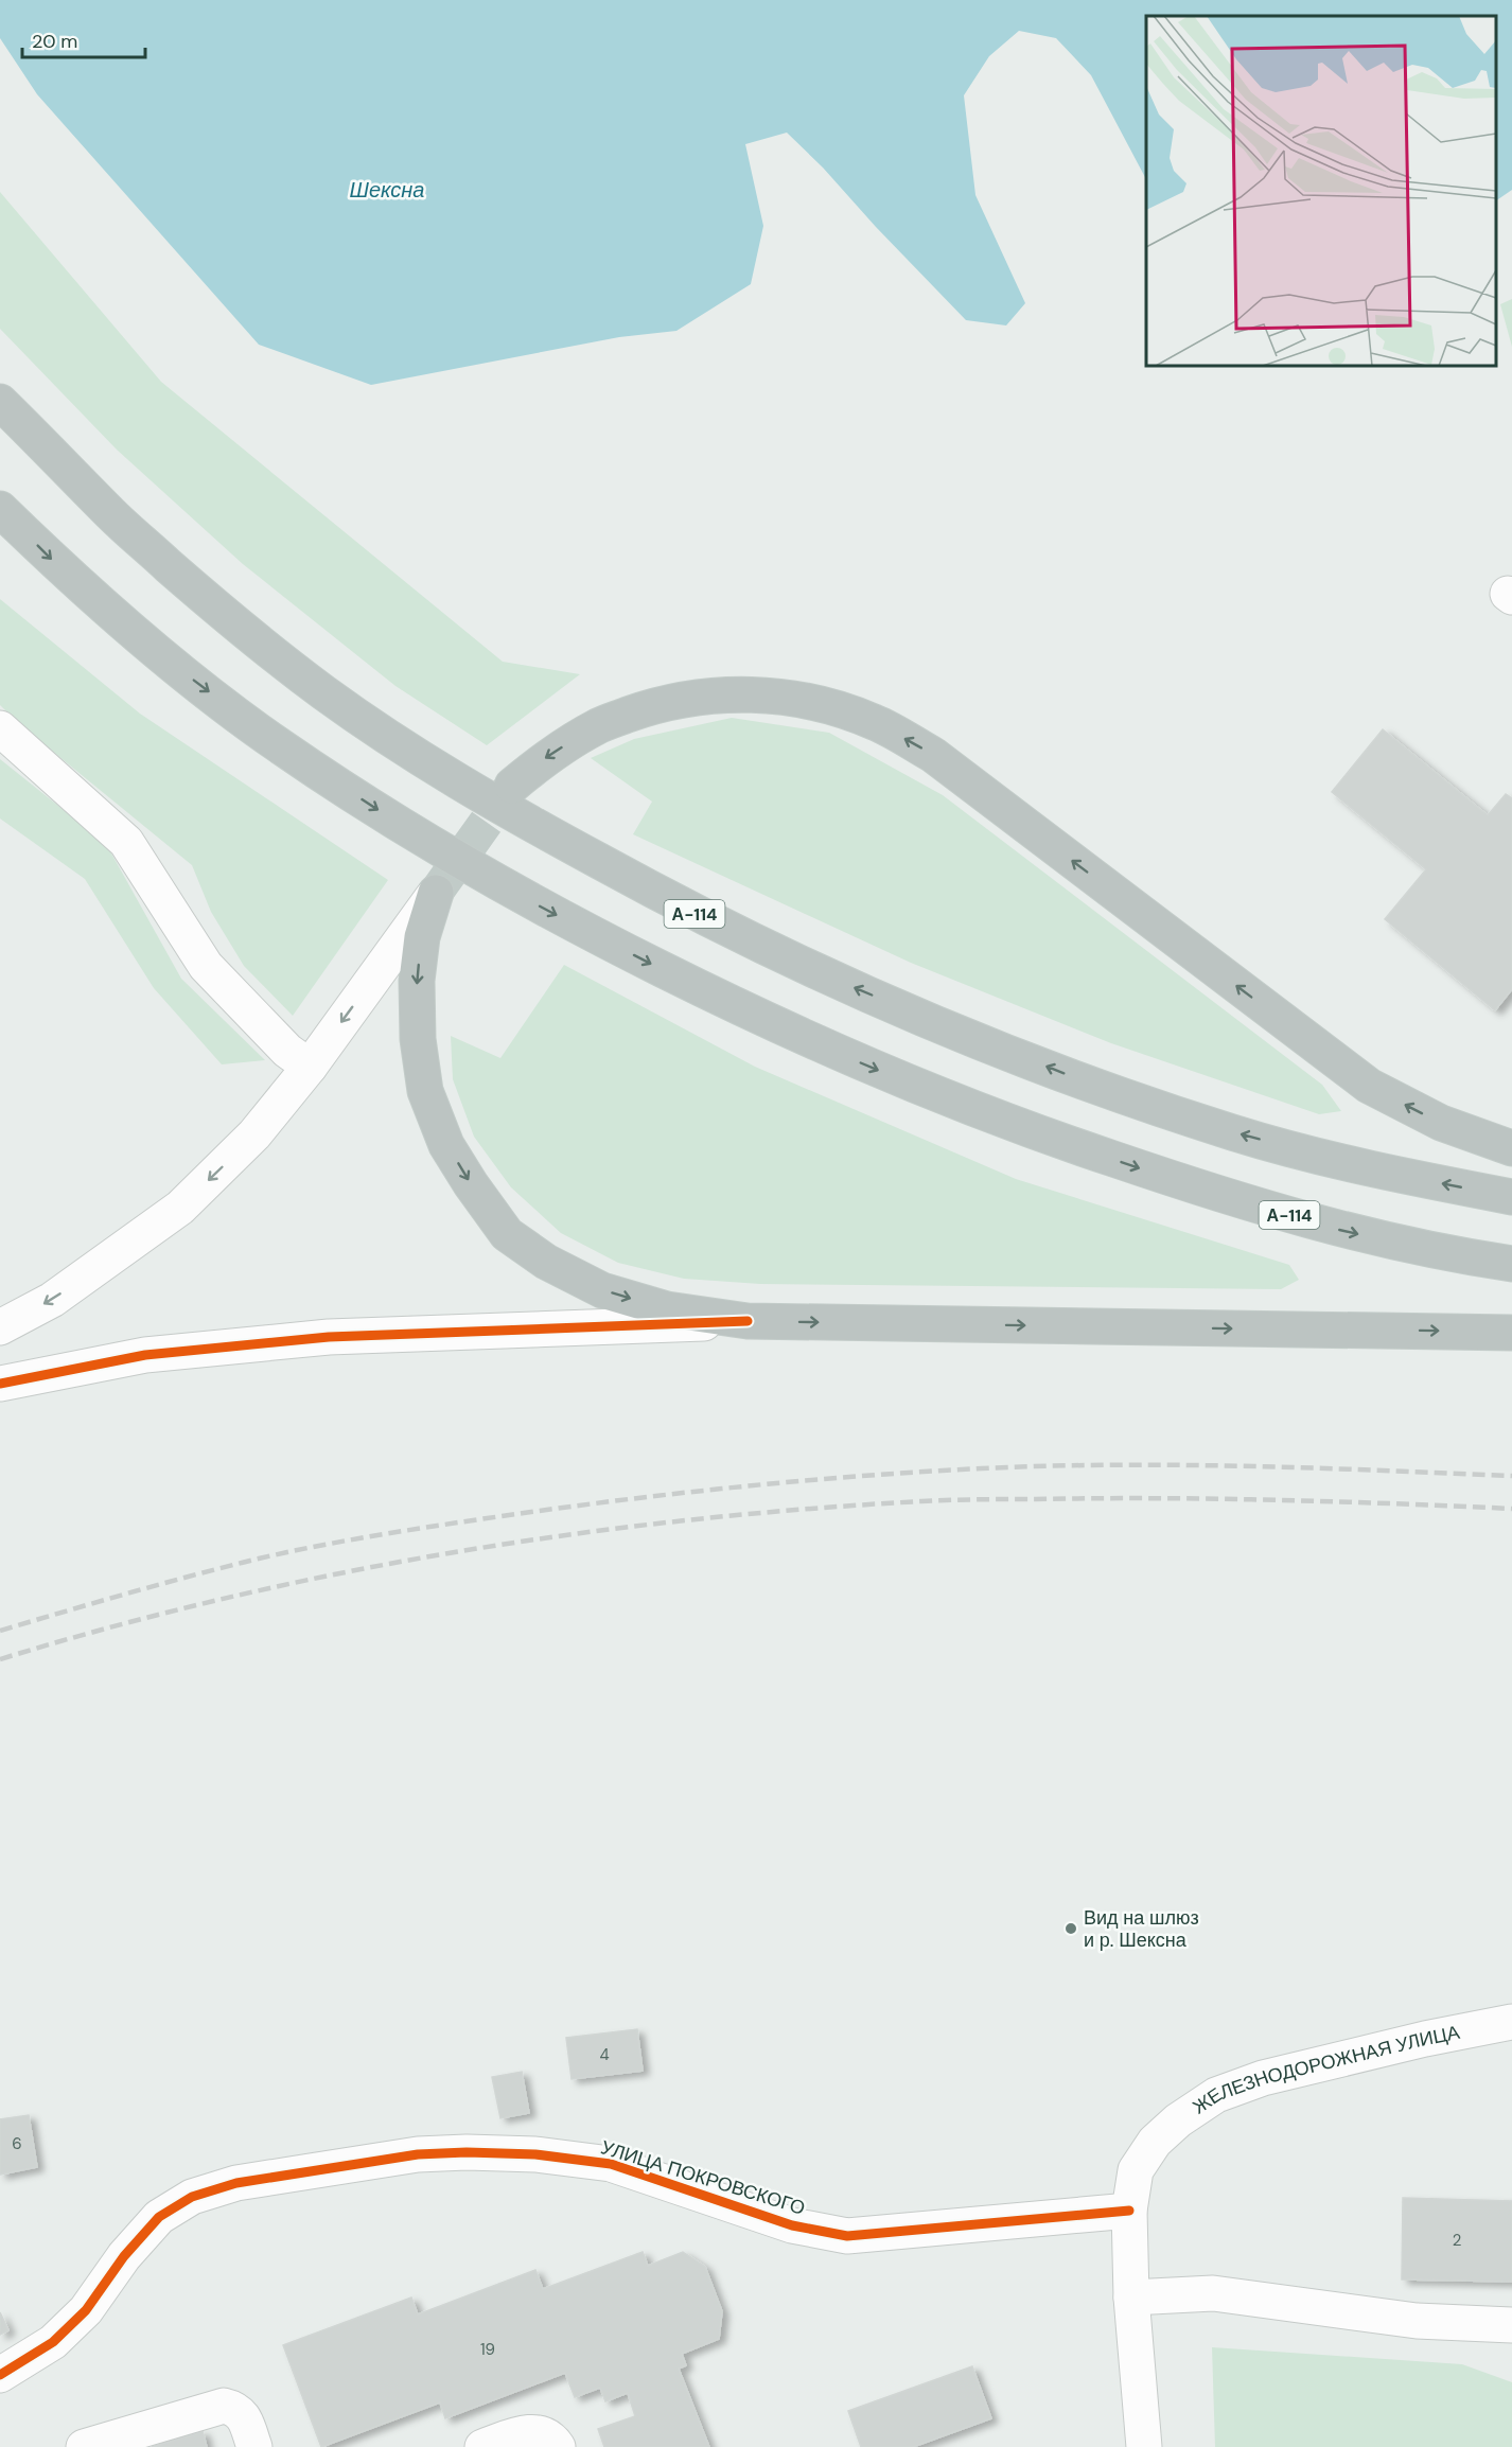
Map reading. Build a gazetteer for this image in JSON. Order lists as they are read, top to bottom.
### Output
{
  "streets": {
    "highway": ["А-114"],
    "street": ["ЖЕЛЕЗНОДОРОЖНАЯ УЛИЦА", "УЛИЦА ПОКРОВСКОГО"]
  },
  "crossings": [
    ["ЖЕЛЕЗНОДОРОЖНАЯ УЛИЦА", "УЛИЦА ПОКРОВСКОГО"]
  ],
  "water": ["Шексна"],
  "places": ["Вид на шлюз и р. Шексна"],
  "house_numbers": [
    "4",
    "6",
    "2",
    "19"
  ],
  "scale_bar": "20 m"
}
